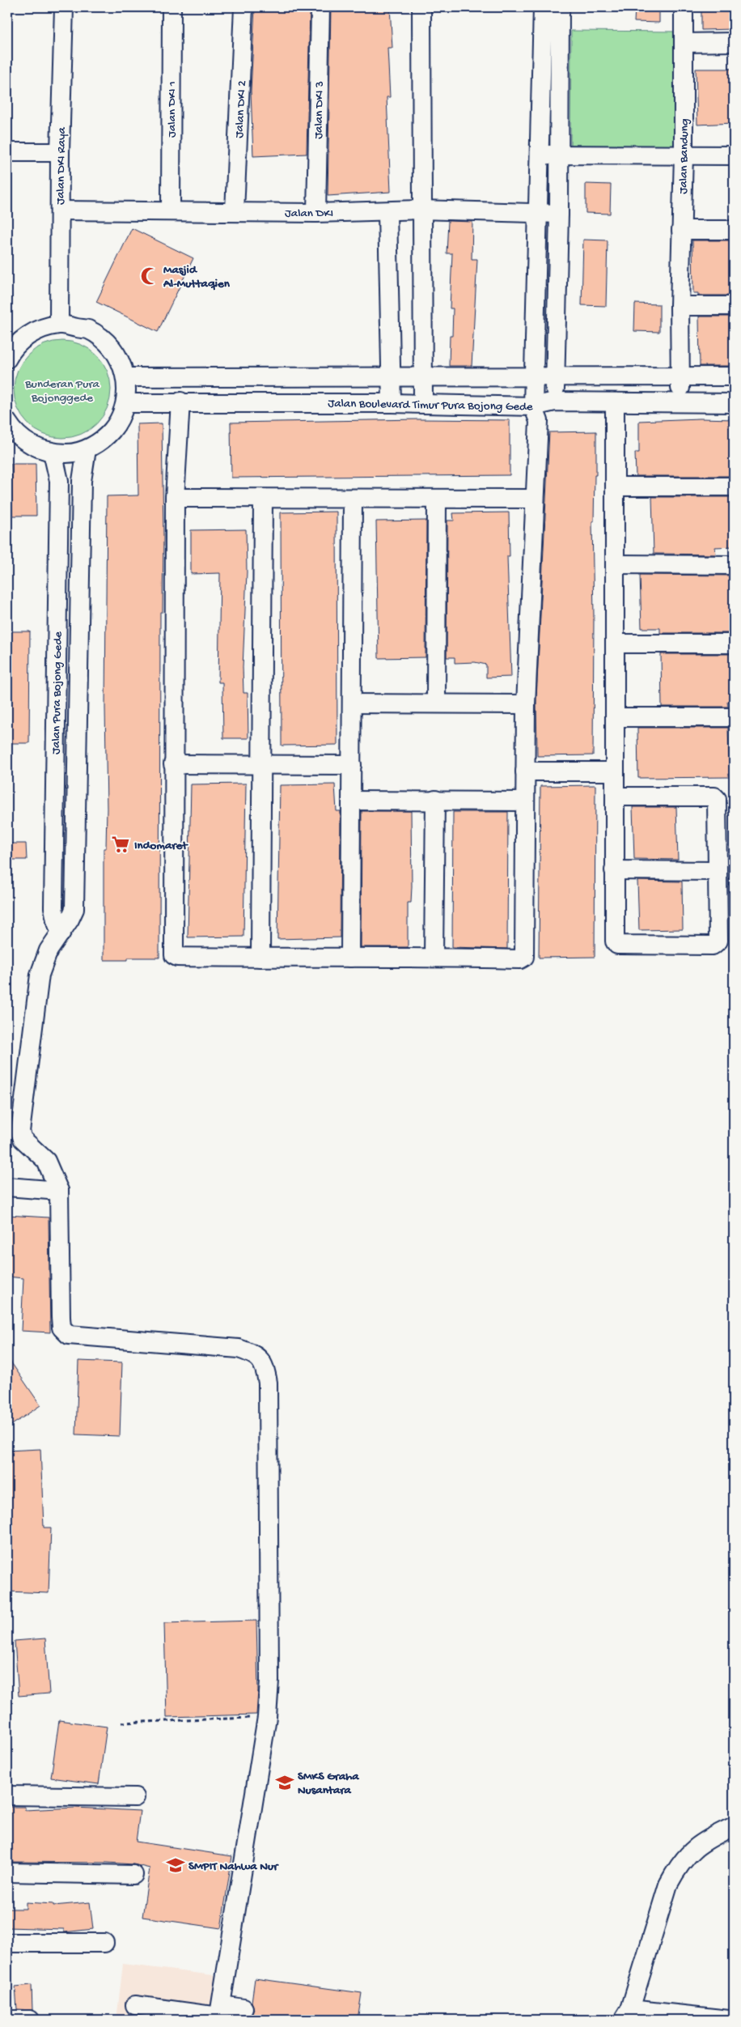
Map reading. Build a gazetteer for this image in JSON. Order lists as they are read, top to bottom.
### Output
{
  "streets": {
    "street": [
      "Jalan DKI 1",
      "Jalan DKI 2",
      "Jalan DKI 3",
      "Jalan Bandung",
      "Jalan DKI Raya",
      "Jalan DKI",
      "Jalan Boulevard Timur Pura Bojong Gede",
      "Jalan Pura Bojong Gede"
    ]
  },
  "crossings": [
    ["Jalan DKI 1", "Jalan DKI"],
    ["Jalan DKI 2", "Jalan DKI"],
    ["Jalan DKI 3", "Jalan DKI"],
    ["Jalan Bandung", "Jalan Boulevard Timur Pura Bojong Gede"],
    ["Jalan DKI Raya", "Jalan DKI"]
  ],
  "parks": ["Bunderan Pura Bojonggede"],
  "places": {
    "mosque": ["Masjid Al-Muttaqien"],
    "supermarket": ["Indomaret"],
    "school or university": ["SMKS Graha Nusantara", "SMPIT Nahwa Nur"]
  }
}
